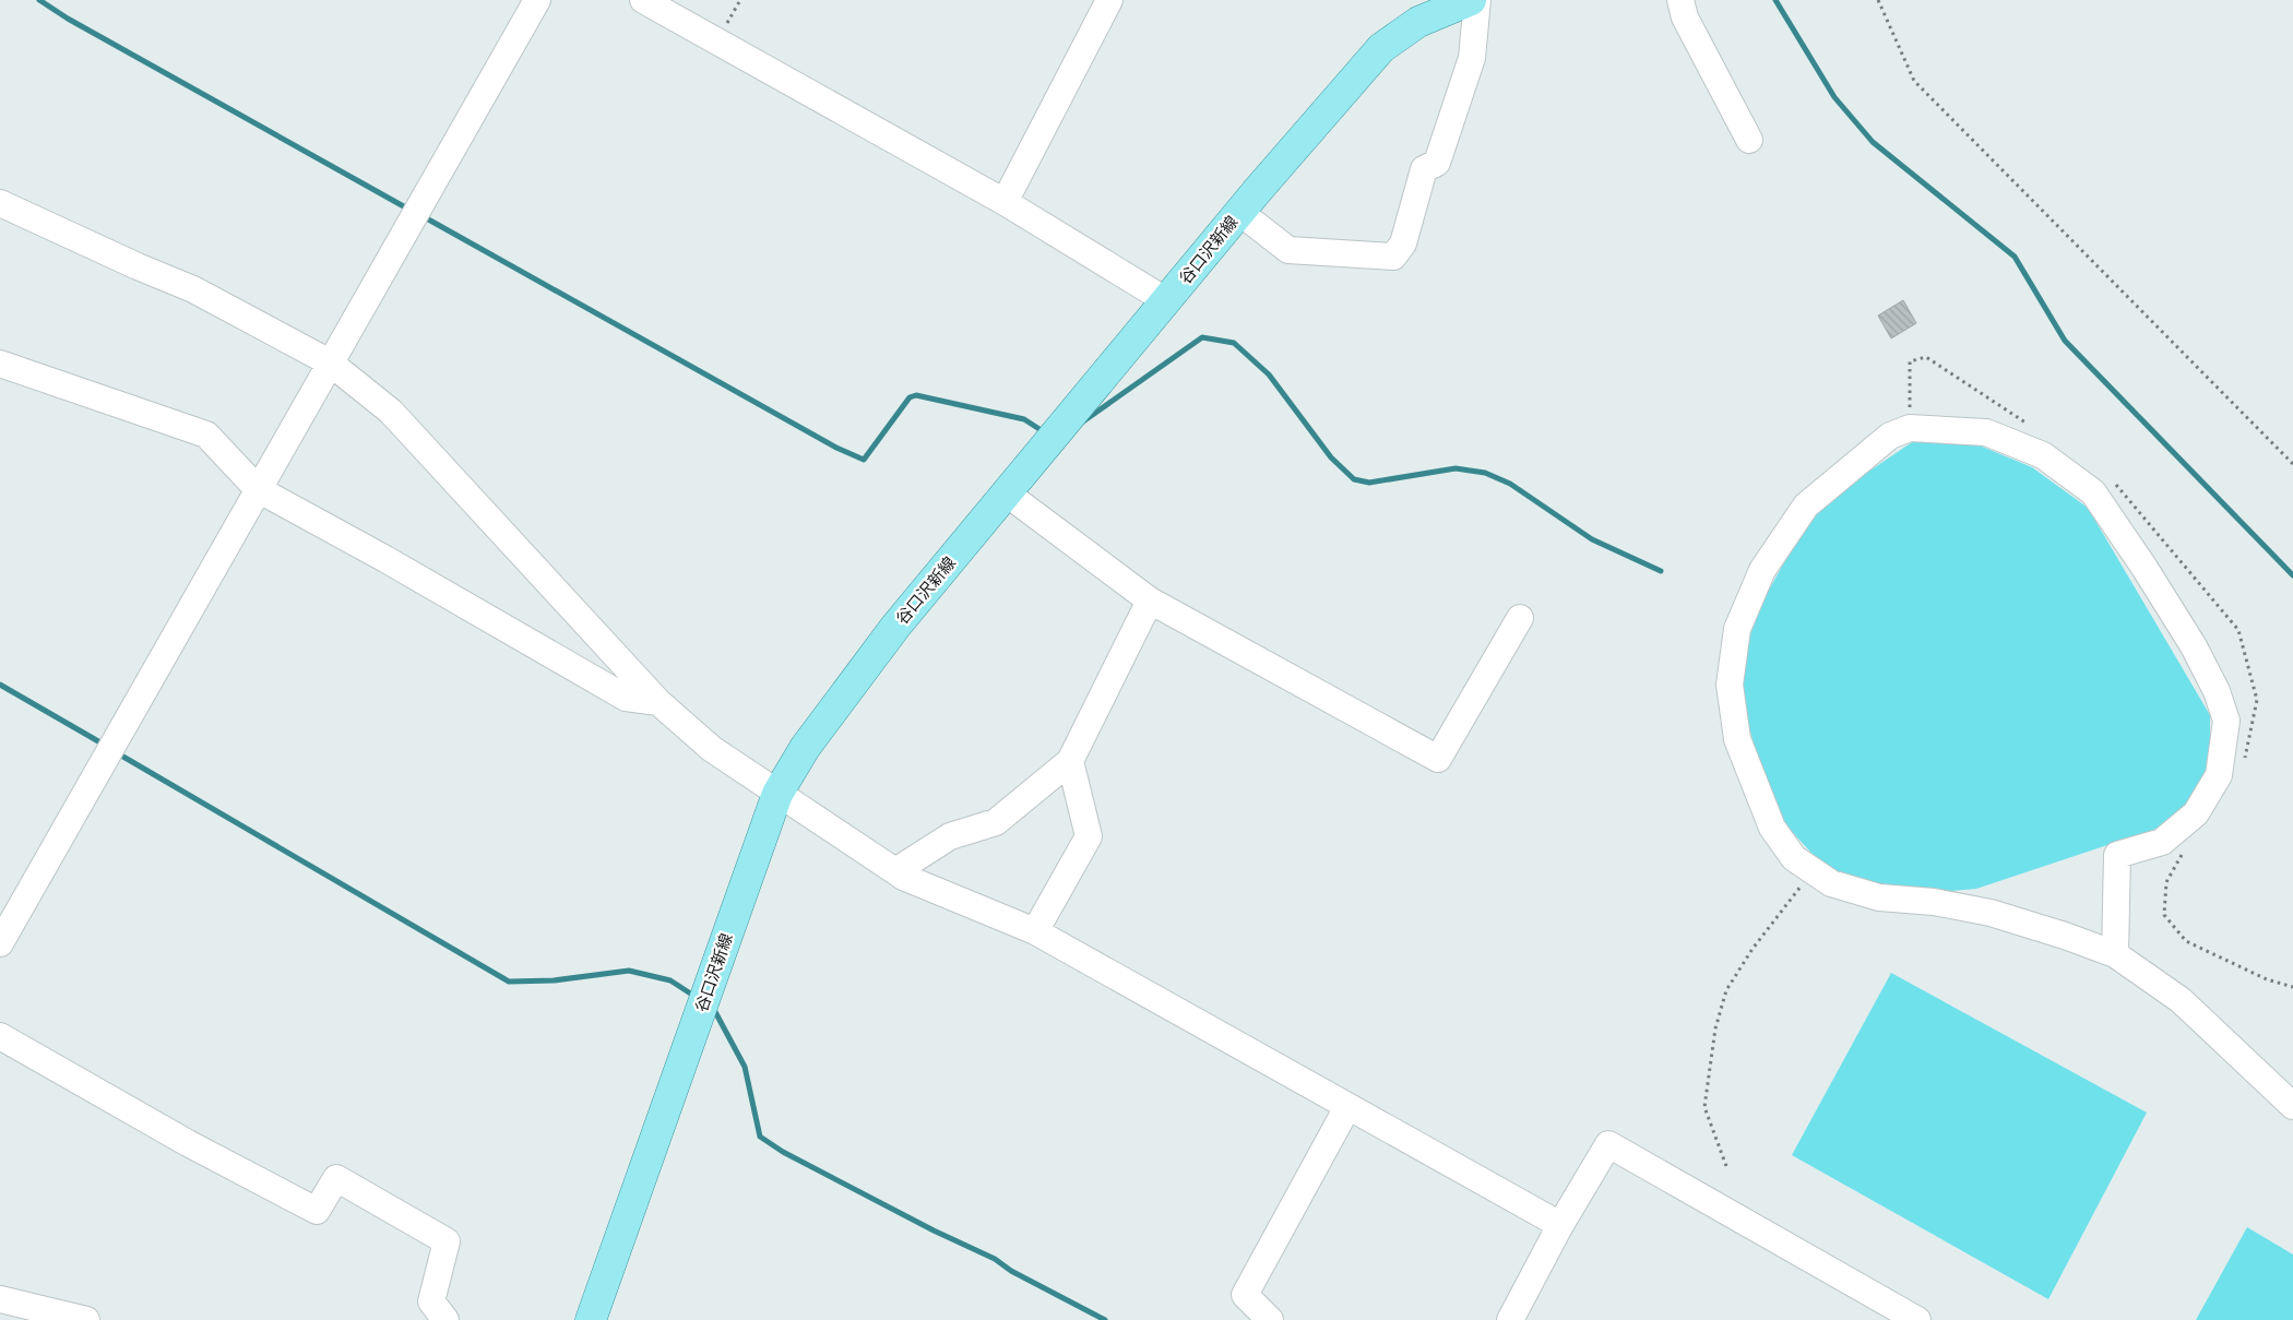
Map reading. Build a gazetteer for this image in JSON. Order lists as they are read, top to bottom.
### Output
{
  "streets": {
    "main road": ["谷口沢新線"]
  }
}
